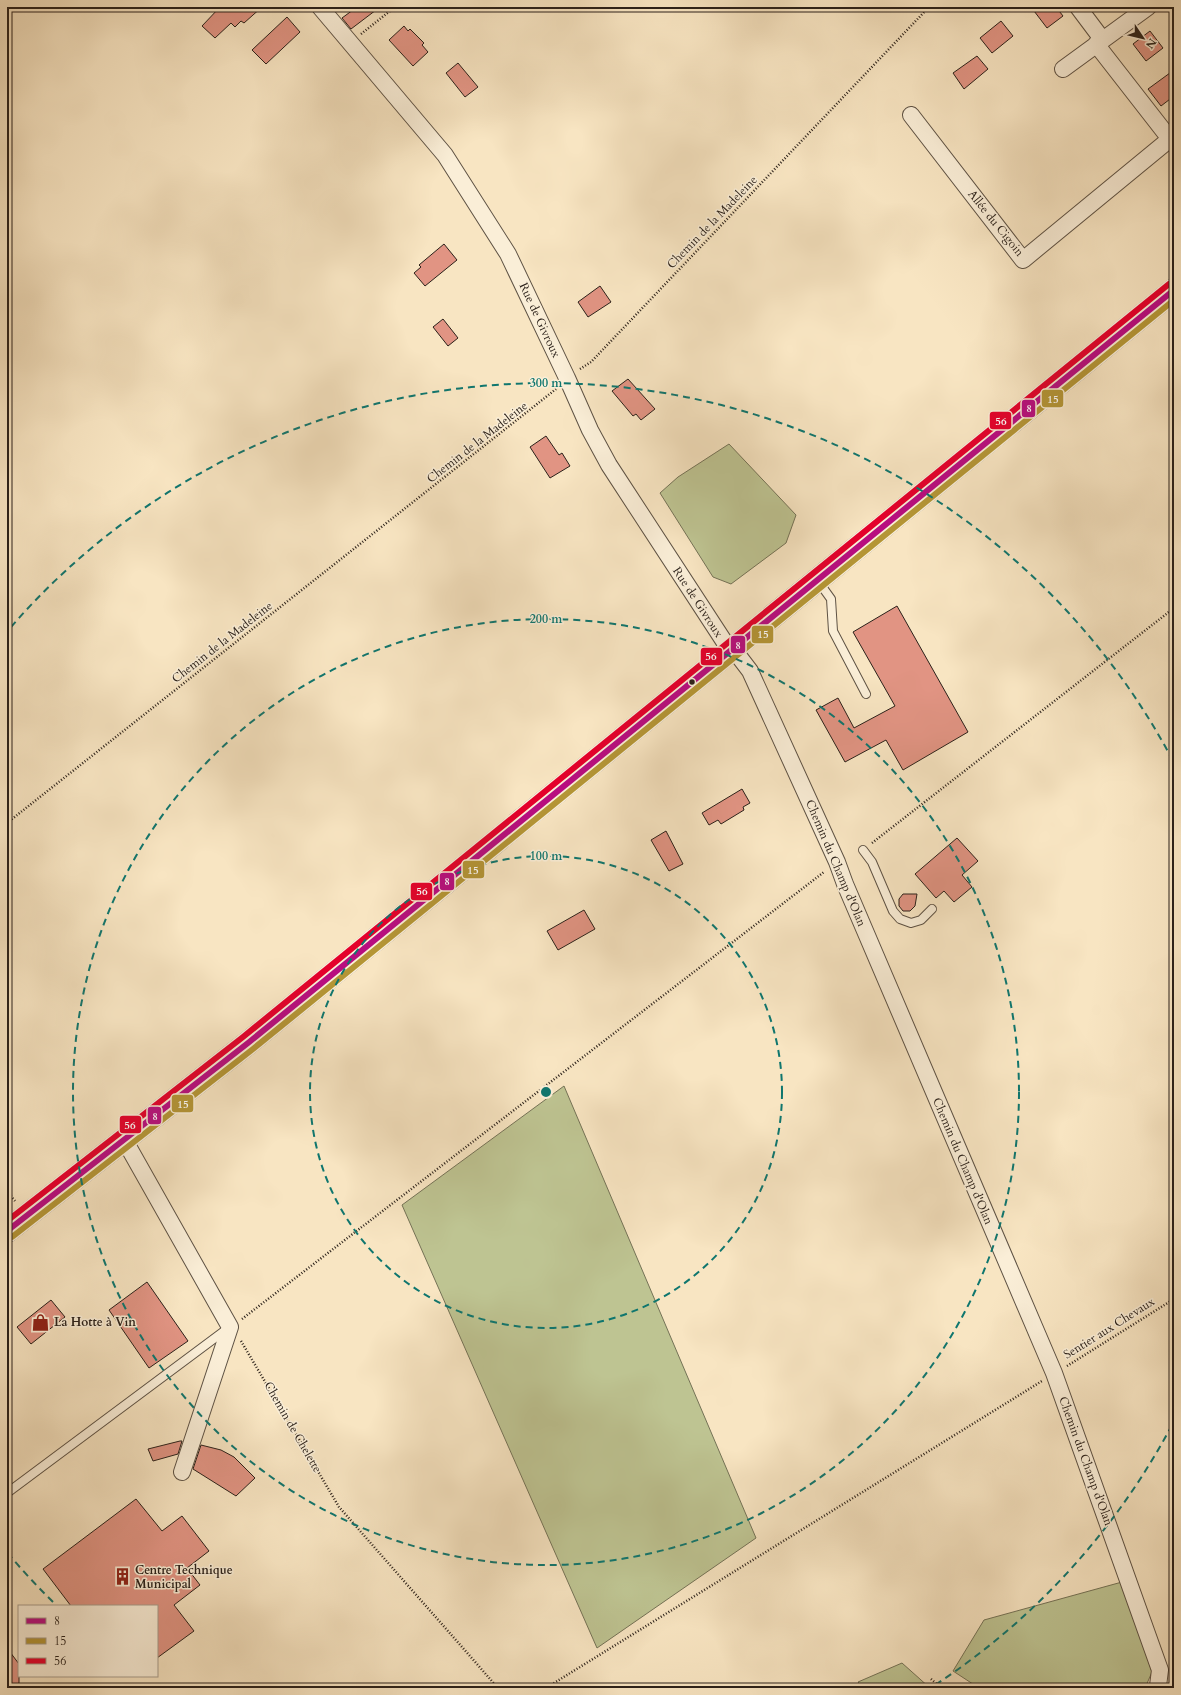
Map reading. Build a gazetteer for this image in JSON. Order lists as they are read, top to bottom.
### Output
{
  "streets": {
    "street": ["Allée du Cigoin", "Rue de Givroux", "Chemin du Champ d'Olan"],
    "path": ["Chemin de la Madeleine", "Sentier aux Chevaux", "Chemin de Chelette"]
  },
  "crossings": [
    ["Chemin de la Madeleine", "Rue de Givroux"],
    ["Rue de Givroux", "Chemin du Champ d'Olan"],
    ["Chemin du Champ d'Olan", "Sentier aux Chevaux"]
  ],
  "places": {
    "shop": ["La Hotte à Vin"],
    "building": ["Centre Technique Municipal"]
  },
  "lines": ["transit line 56", "transit line 8", "transit line 15"],
  "legend": ["8", "15", "56"],
  "north": "bottom right",
  "rings": ["300 m", "200 m", "100 m"]
}
